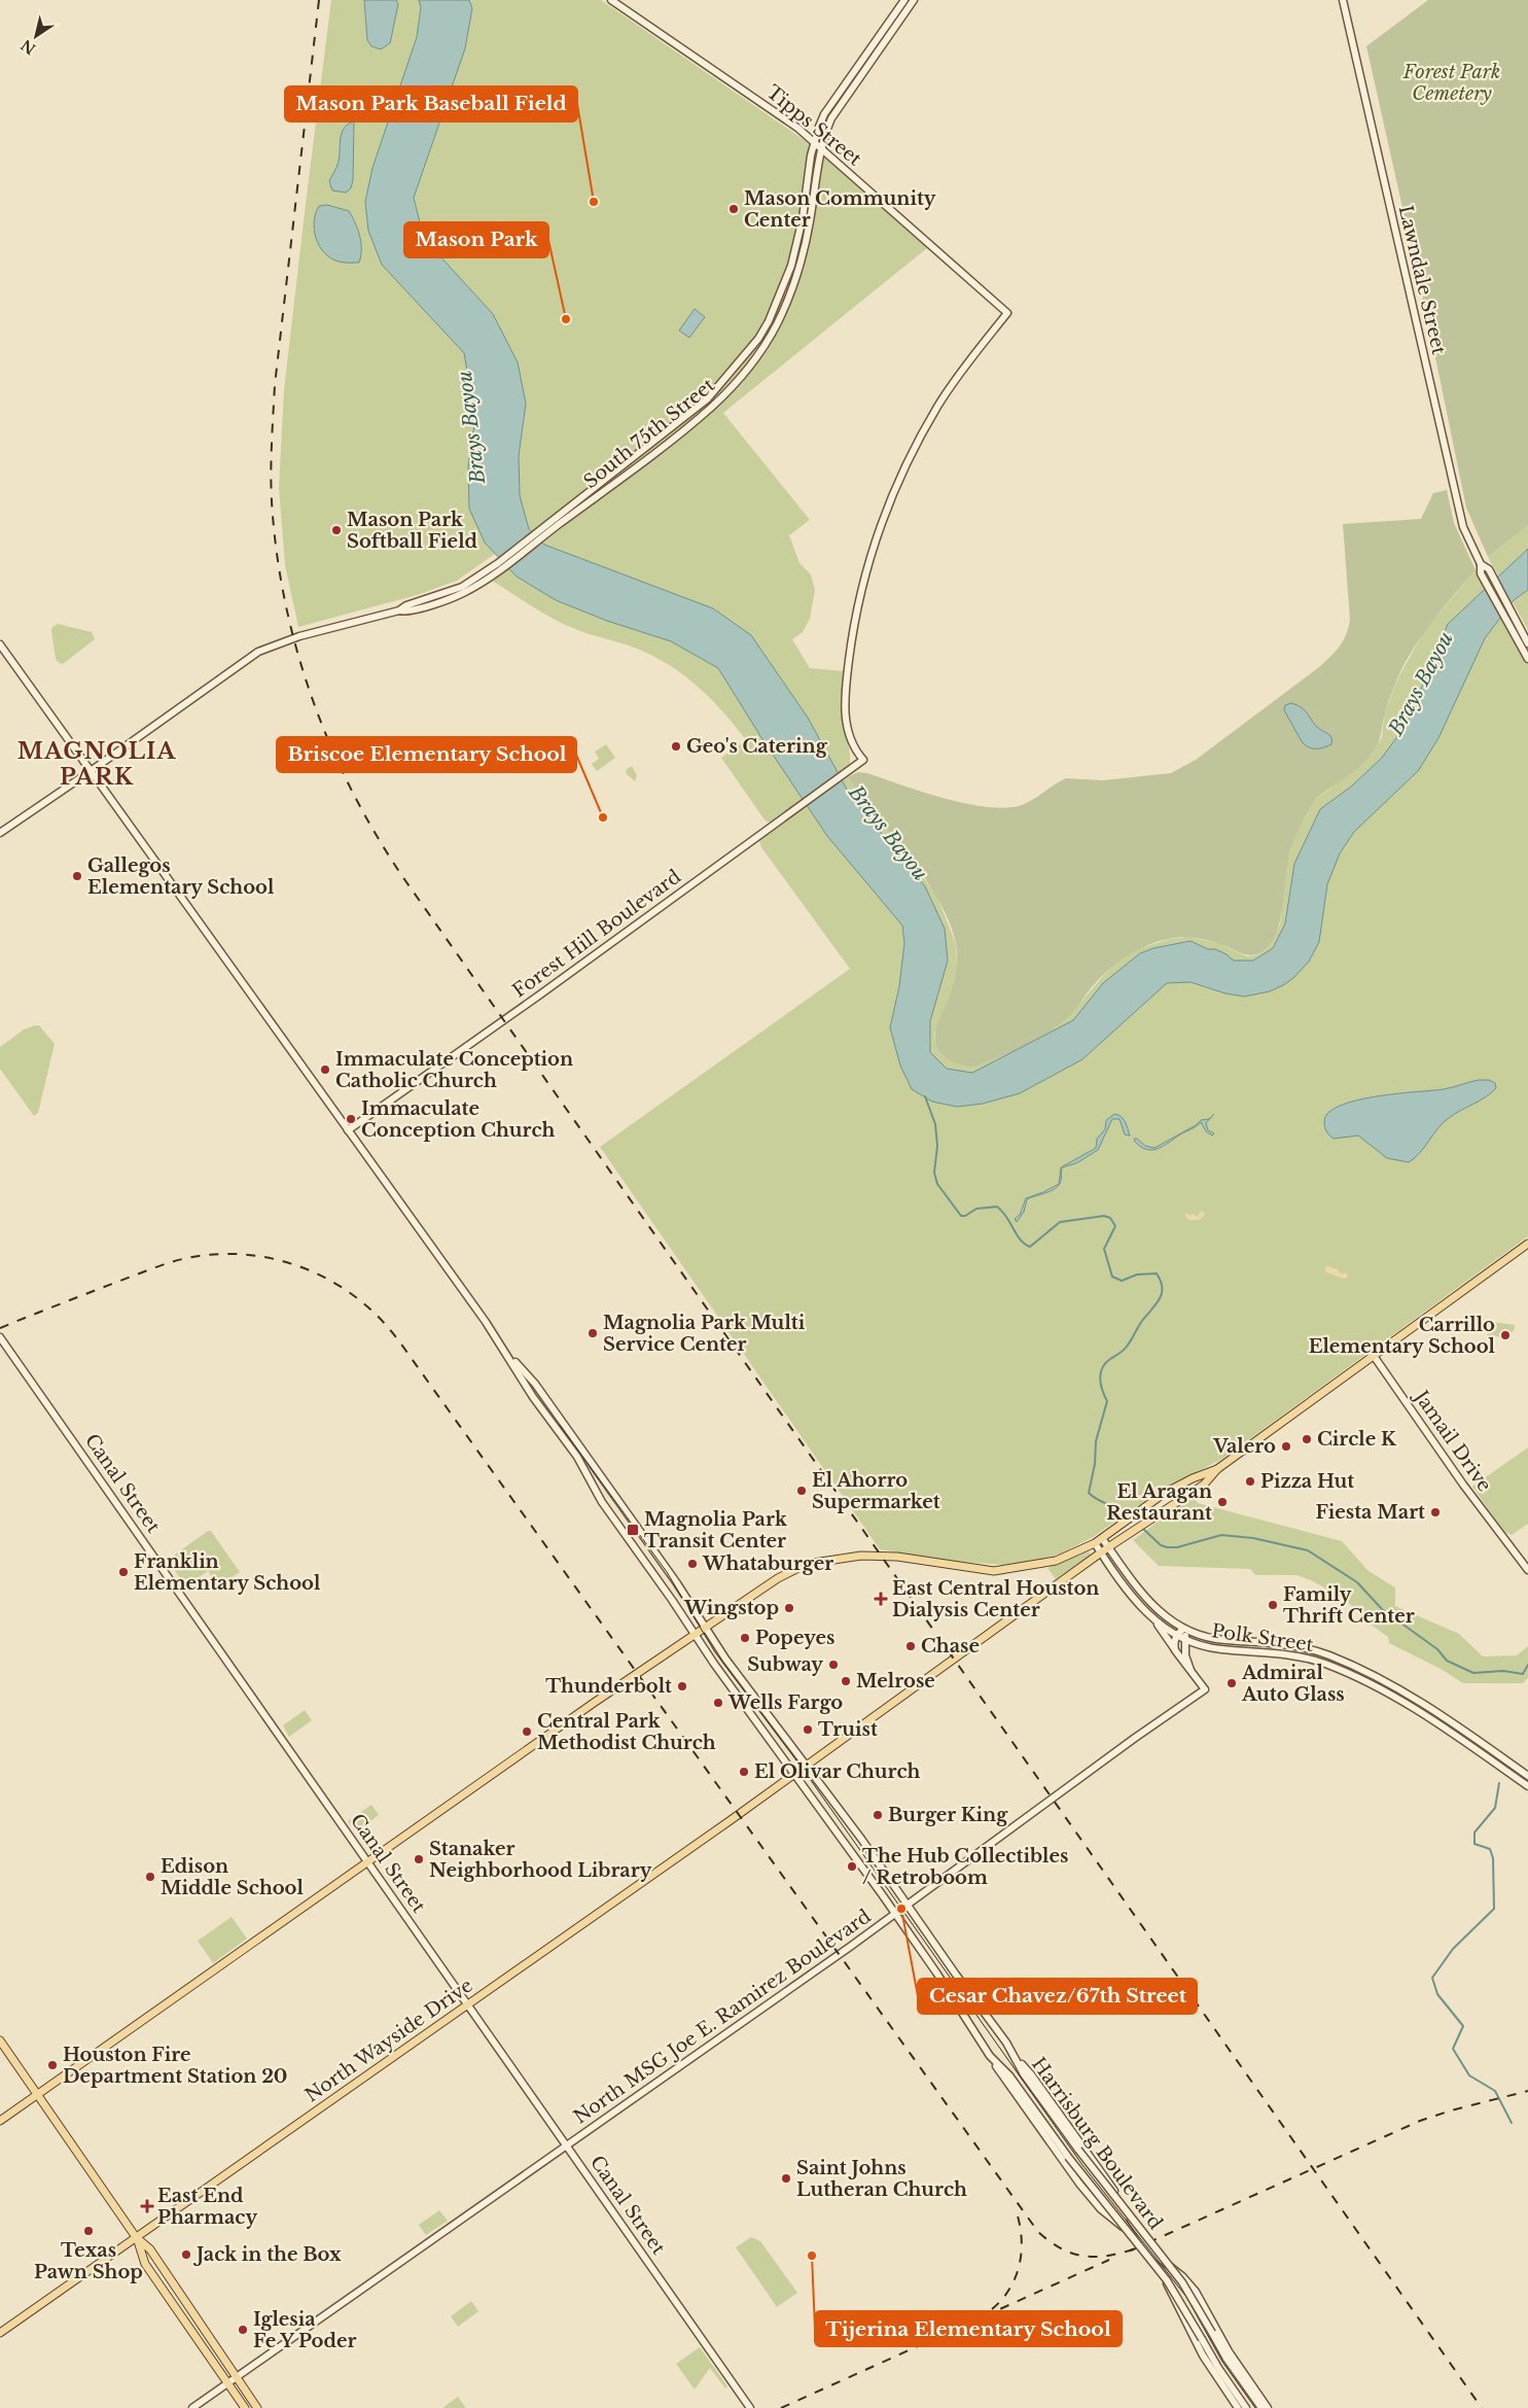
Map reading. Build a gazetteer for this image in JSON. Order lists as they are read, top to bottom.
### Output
{
  "streets": {
    "main road": [
      "Tipps Street",
      "Lawndale Street",
      "South 75th Street",
      "Forest Hill Boulevard",
      "Jamail Drive",
      "Canal Street",
      "Polk Street",
      "North MSG Joe E. Ramirez Boulevard",
      "North Wayside Drive",
      "Harrisburg Boulevard"
    ]
  },
  "crossings": [
    ["Tipps Street", "South 75th Street"],
    ["Tipps Street", "Forest Hill Boulevard"],
    ["South 75th Street", "Harrisburg Boulevard"],
    ["Forest Hill Boulevard", "Harrisburg Boulevard"],
    ["Canal Street", "North MSG Joe E. Ramirez Boulevard"],
    ["Canal Street", "North Wayside Drive"],
    ["Polk Street", "North Wayside Drive"],
    ["North MSG Joe E. Ramirez Boulevard", "Harrisburg Boulevard"],
    ["North Wayside Drive", "Harrisburg Boulevard"]
  ],
  "districts": ["MAGNOLIA PARK"],
  "water": ["Brays Bayou"],
  "parks": ["Forest Park Cemetery"],
  "places": {
    "other": [
      "Mason Park Baseball Field",
      "Mason Community Center",
      "Mason Park",
      "Mason Park Softball Field",
      "Geo's Catering",
      "Briscoe Elementary School",
      "Gallegos Elementary School",
      "Immaculate Conception Catholic Church",
      "Immaculate Conception Church",
      "Magnolia Park Multi Service Center",
      "Carrillo Elementary School",
      "Circle K",
      "Valero",
      "Pizza Hut",
      "El Ahorro Supermarket",
      "El Aragan Restaurant",
      "Fiesta Mart",
      "Whataburger",
      "Franklin Elementary School",
      "Family Thrift Center",
      "Wingstop",
      "Popeyes",
      "Chase",
      "Subway",
      "Melrose",
      "Admiral Auto Glass",
      "Thunderbolt",
      "Wells Fargo",
      "Truist",
      "Central Park Methodist Church",
      "El Olivar Church",
      "Burger King",
      "Stanaker Neighborhood Library",
      "The Hub Collectibles / Retroboom",
      "Edison Middle School",
      "Cesar Chavez/67th Street",
      "Houston Fire Department Station 20",
      "Saint Johns Lutheran Church",
      "Texas Pawn Shop",
      "Jack in the Box",
      "Tijerina Elementary School",
      "Iglesia Fe Y Poder"
    ],
    "transit": ["Magnolia Park Transit Center"],
    "health": ["East Central Houston Dialysis Center", "East End Pharmacy"]
  },
  "north": "bottom left"
}
